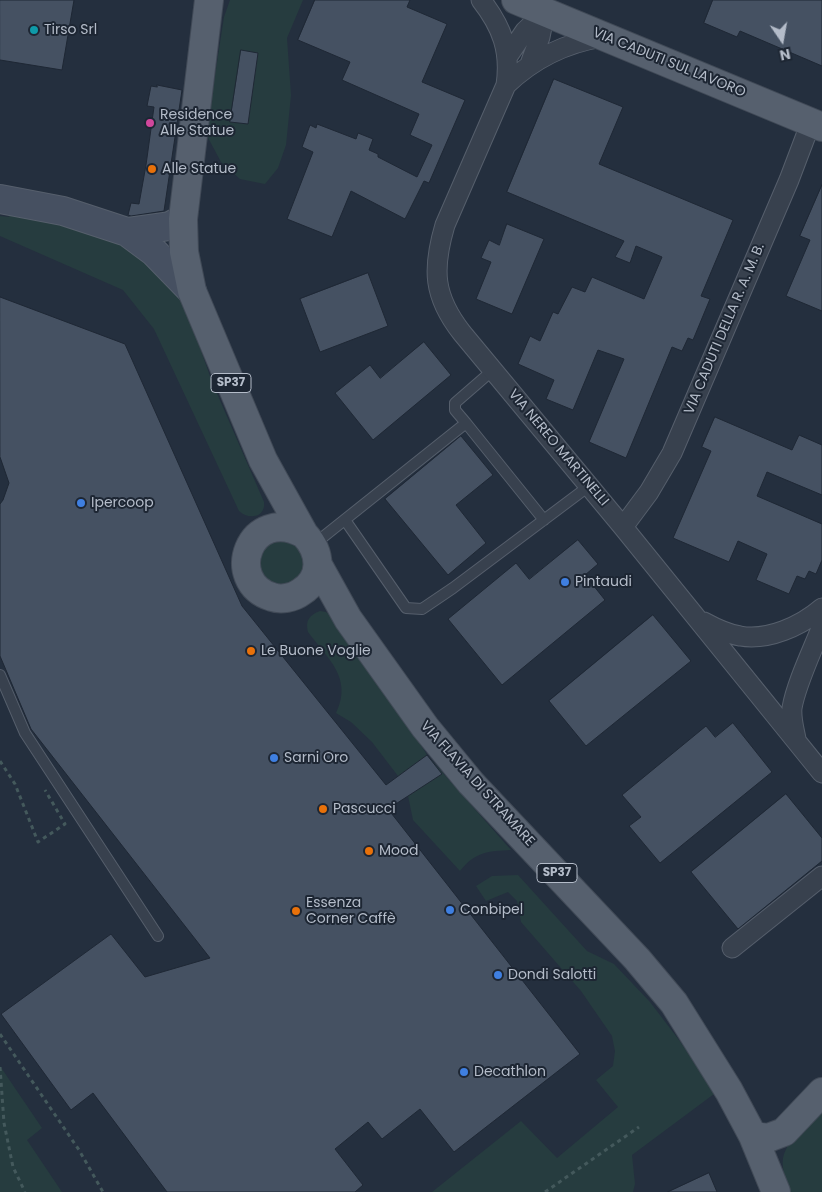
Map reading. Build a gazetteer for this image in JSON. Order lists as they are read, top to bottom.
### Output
{
  "streets": {
    "main road": ["VIA CADUTI SUL LAVORO", "SP37", "VIA FLAVIA DI STRAMARE"],
    "street": ["VIA CADUTI DELLA R. A. M. B.", "VIA NEREO MARTINELLI"]
  },
  "crossings": [
    ["VIA CADUTI SUL LAVORO", "VIA CADUTI DELLA R. A. M. B."],
    ["VIA CADUTI SUL LAVORO", "VIA NEREO MARTINELLI"],
    ["VIA CADUTI DELLA R. A. M. B.", "VIA NEREO MARTINELLI"]
  ],
  "places": [
    "Tirso Srl",
    "Residence Alle Statue",
    "Alle Statue",
    "Ipercoop",
    "Pintaudi",
    "Le Buone Voglie",
    "Sarni Oro",
    "Pascucci",
    "Mood",
    "Conbipel",
    "Essenza Corner Caffè",
    "Dondi Salotti",
    "Decathlon"
  ],
  "north": "bottom"
}
